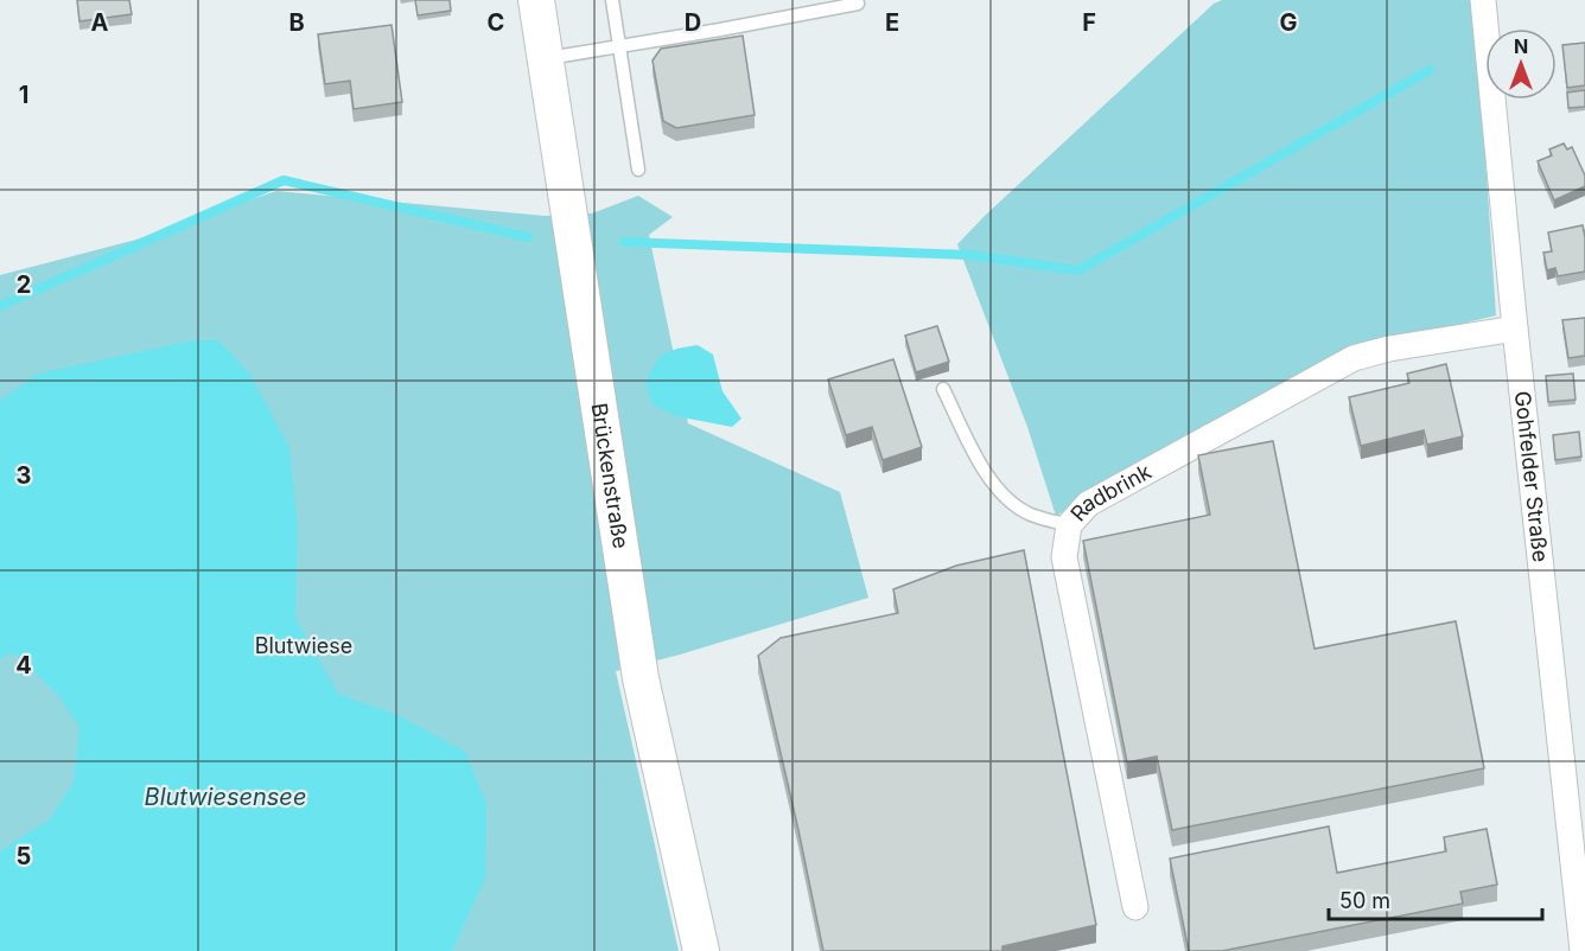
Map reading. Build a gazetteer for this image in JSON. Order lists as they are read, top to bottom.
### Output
{
  "streets": {
    "main road": ["Brückenstraße"],
    "street": ["Gohfelder Straße", "Radbrink"]
  },
  "crossings": [
    ["Gohfelder Straße", "Radbrink"]
  ],
  "water": ["Blutwiesensee"],
  "parks": ["Blutwiese"],
  "scale_bar": "50 m",
  "north": "top",
  "grid": {
    "columns": [
      "A",
      "B",
      "C",
      "D",
      "E",
      "F",
      "G"
    ],
    "rows": [
      "1",
      "2",
      "3",
      "4",
      "5"
    ]
  }
}
